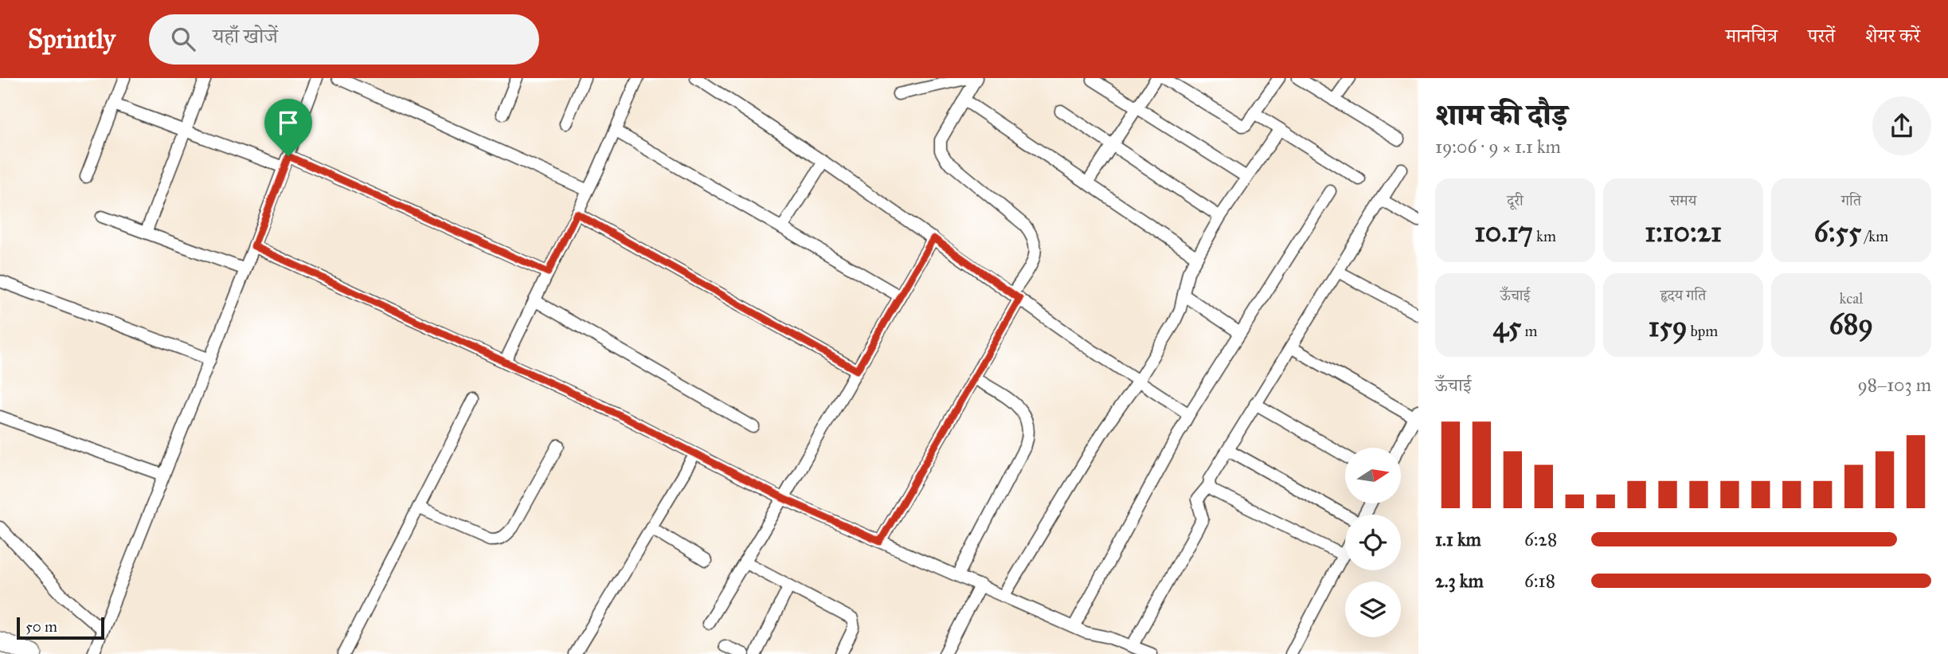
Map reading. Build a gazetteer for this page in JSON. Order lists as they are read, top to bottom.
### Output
{
  "scale_bar": "50 m",
  "north": "right",
  "page": {
    "header": "Sprintly",
    "search": "यहाँ खोजें",
    "nav": ["मानचित्र", "परतें", "शेयर करें"],
    "heading": ["शाम की दौड़", "19:06 · 9 × 1.1 km"],
    "stats": [
      ["दूरी", "10.17 km"],
      ["समय", "1:10:21"],
      ["गति", "6:55 /km"],
      ["ऊँचाई", "45 m"],
      ["हृदय गति", "159 bpm"],
      ["kcal", "689"]
    ],
    "chart": ["ऊँचाई", "98–103 m"],
    "list": [
      {
        "name": "1.1 km",
        "note": "6:28"
      },
      {
        "name": "2.3 km",
        "note": "6:18"
      }
    ],
    "scale": "50 m"
  }
}
